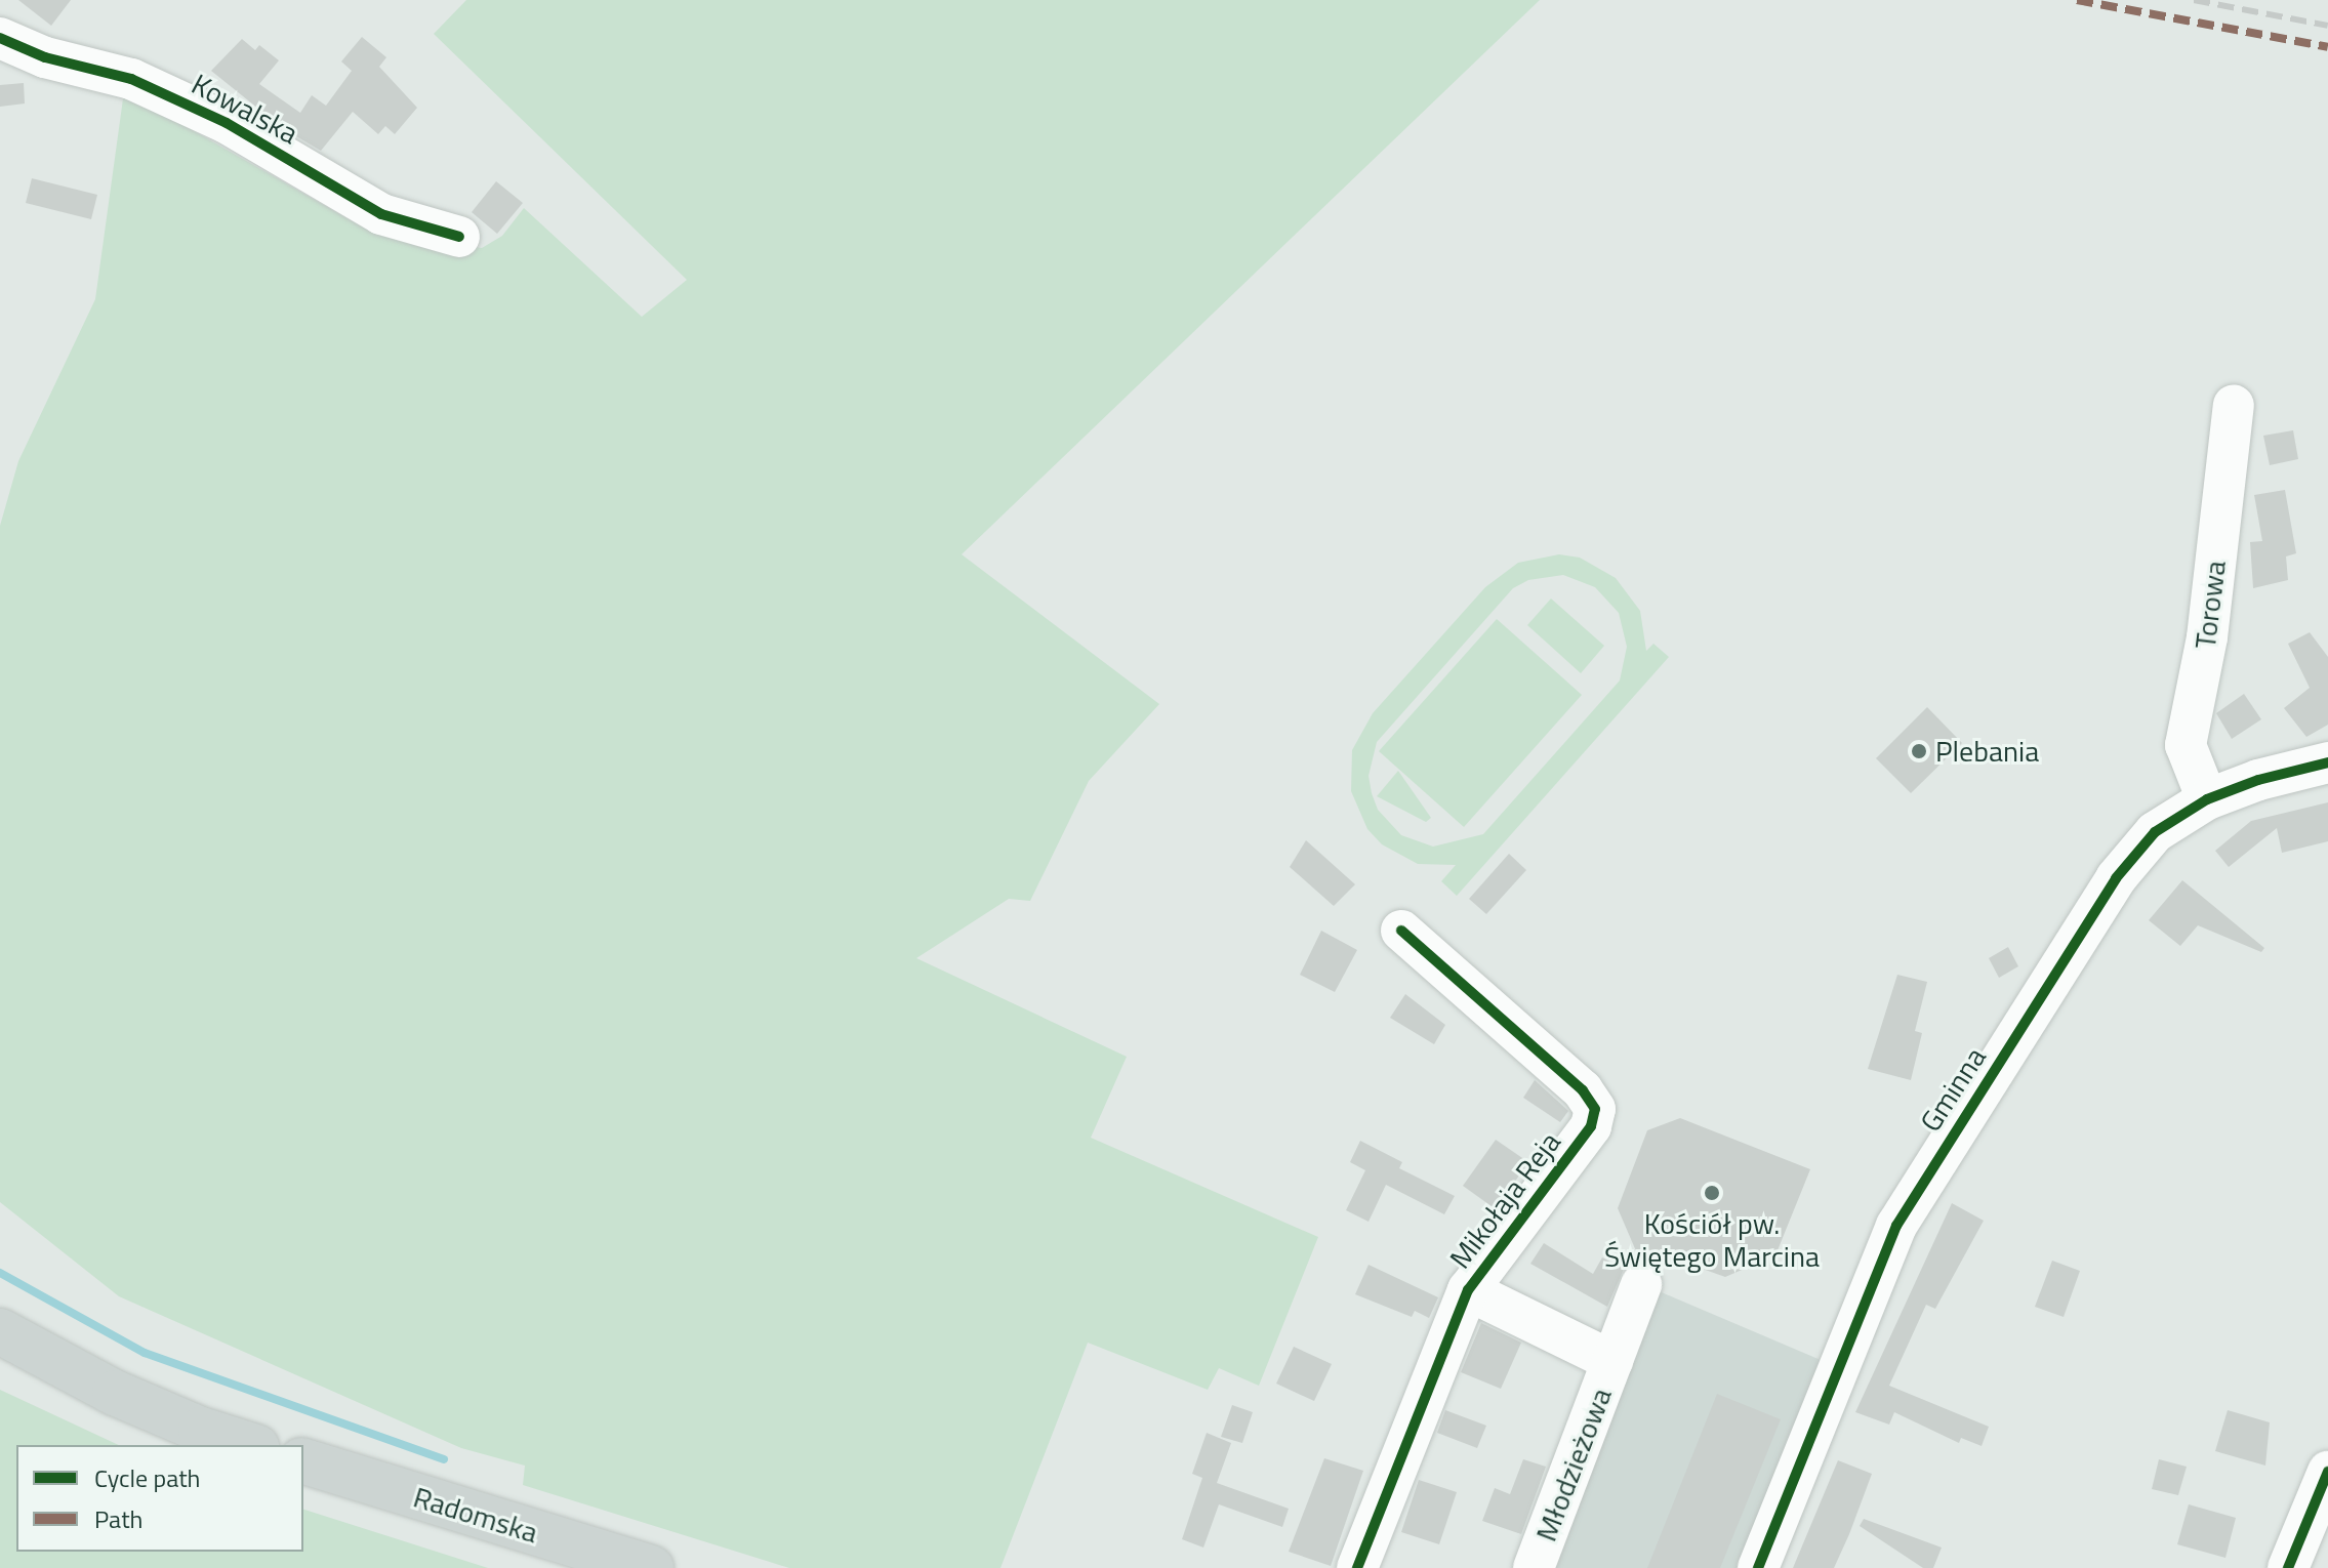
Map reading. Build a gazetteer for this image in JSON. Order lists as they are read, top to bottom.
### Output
{
  "streets": {
    "main road": ["Radomska"],
    "street": [
      "Kowalska",
      "Torowa",
      "Gminna",
      "Mikołaja Reja",
      "Młodzieżowa"
    ]
  },
  "crossings": [
    ["Torowa", "Gminna"],
    ["Mikołaja Reja", "Młodzieżowa"]
  ],
  "places": ["Plebania", "Kościół pw. Świętego Marcina"],
  "legend": ["Cycle path", "Path"]
}
